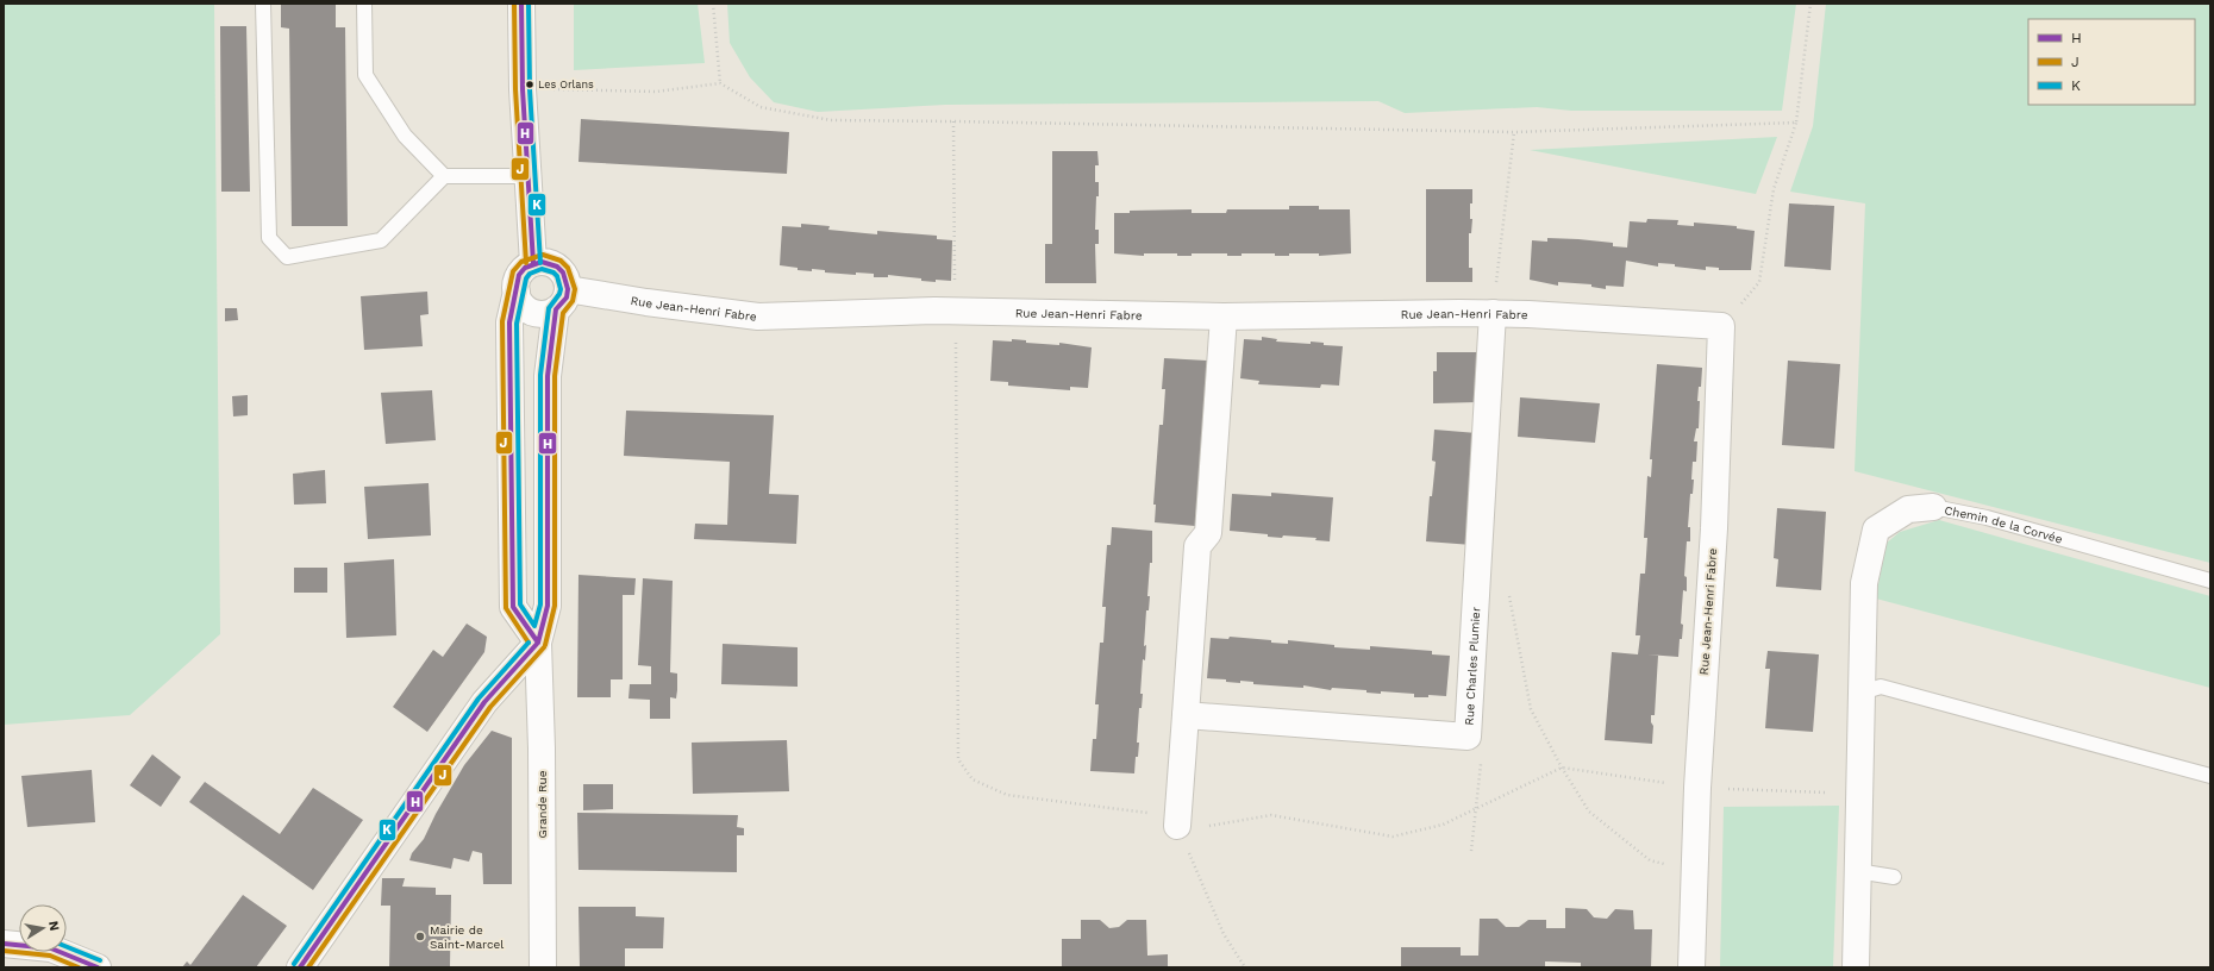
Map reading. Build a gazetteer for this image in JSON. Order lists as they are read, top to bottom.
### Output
{
  "streets": {
    "street": [
      "Rue Jean-Henri Fabre",
      "Chemin de la Corvée",
      "Rue Charles Plumier",
      "Grande Rue"
    ]
  },
  "crossings": [
    ["Rue Jean-Henri Fabre", "Rue Charles Plumier"],
    ["Rue Jean-Henri Fabre", "Grande Rue"]
  ],
  "places": ["Les Orlans", "Mairie de Saint-Marcel"],
  "lines": ["transit line H", "transit line J", "transit line K"],
  "legend": ["H", "J", "K"],
  "north": "right"
}
